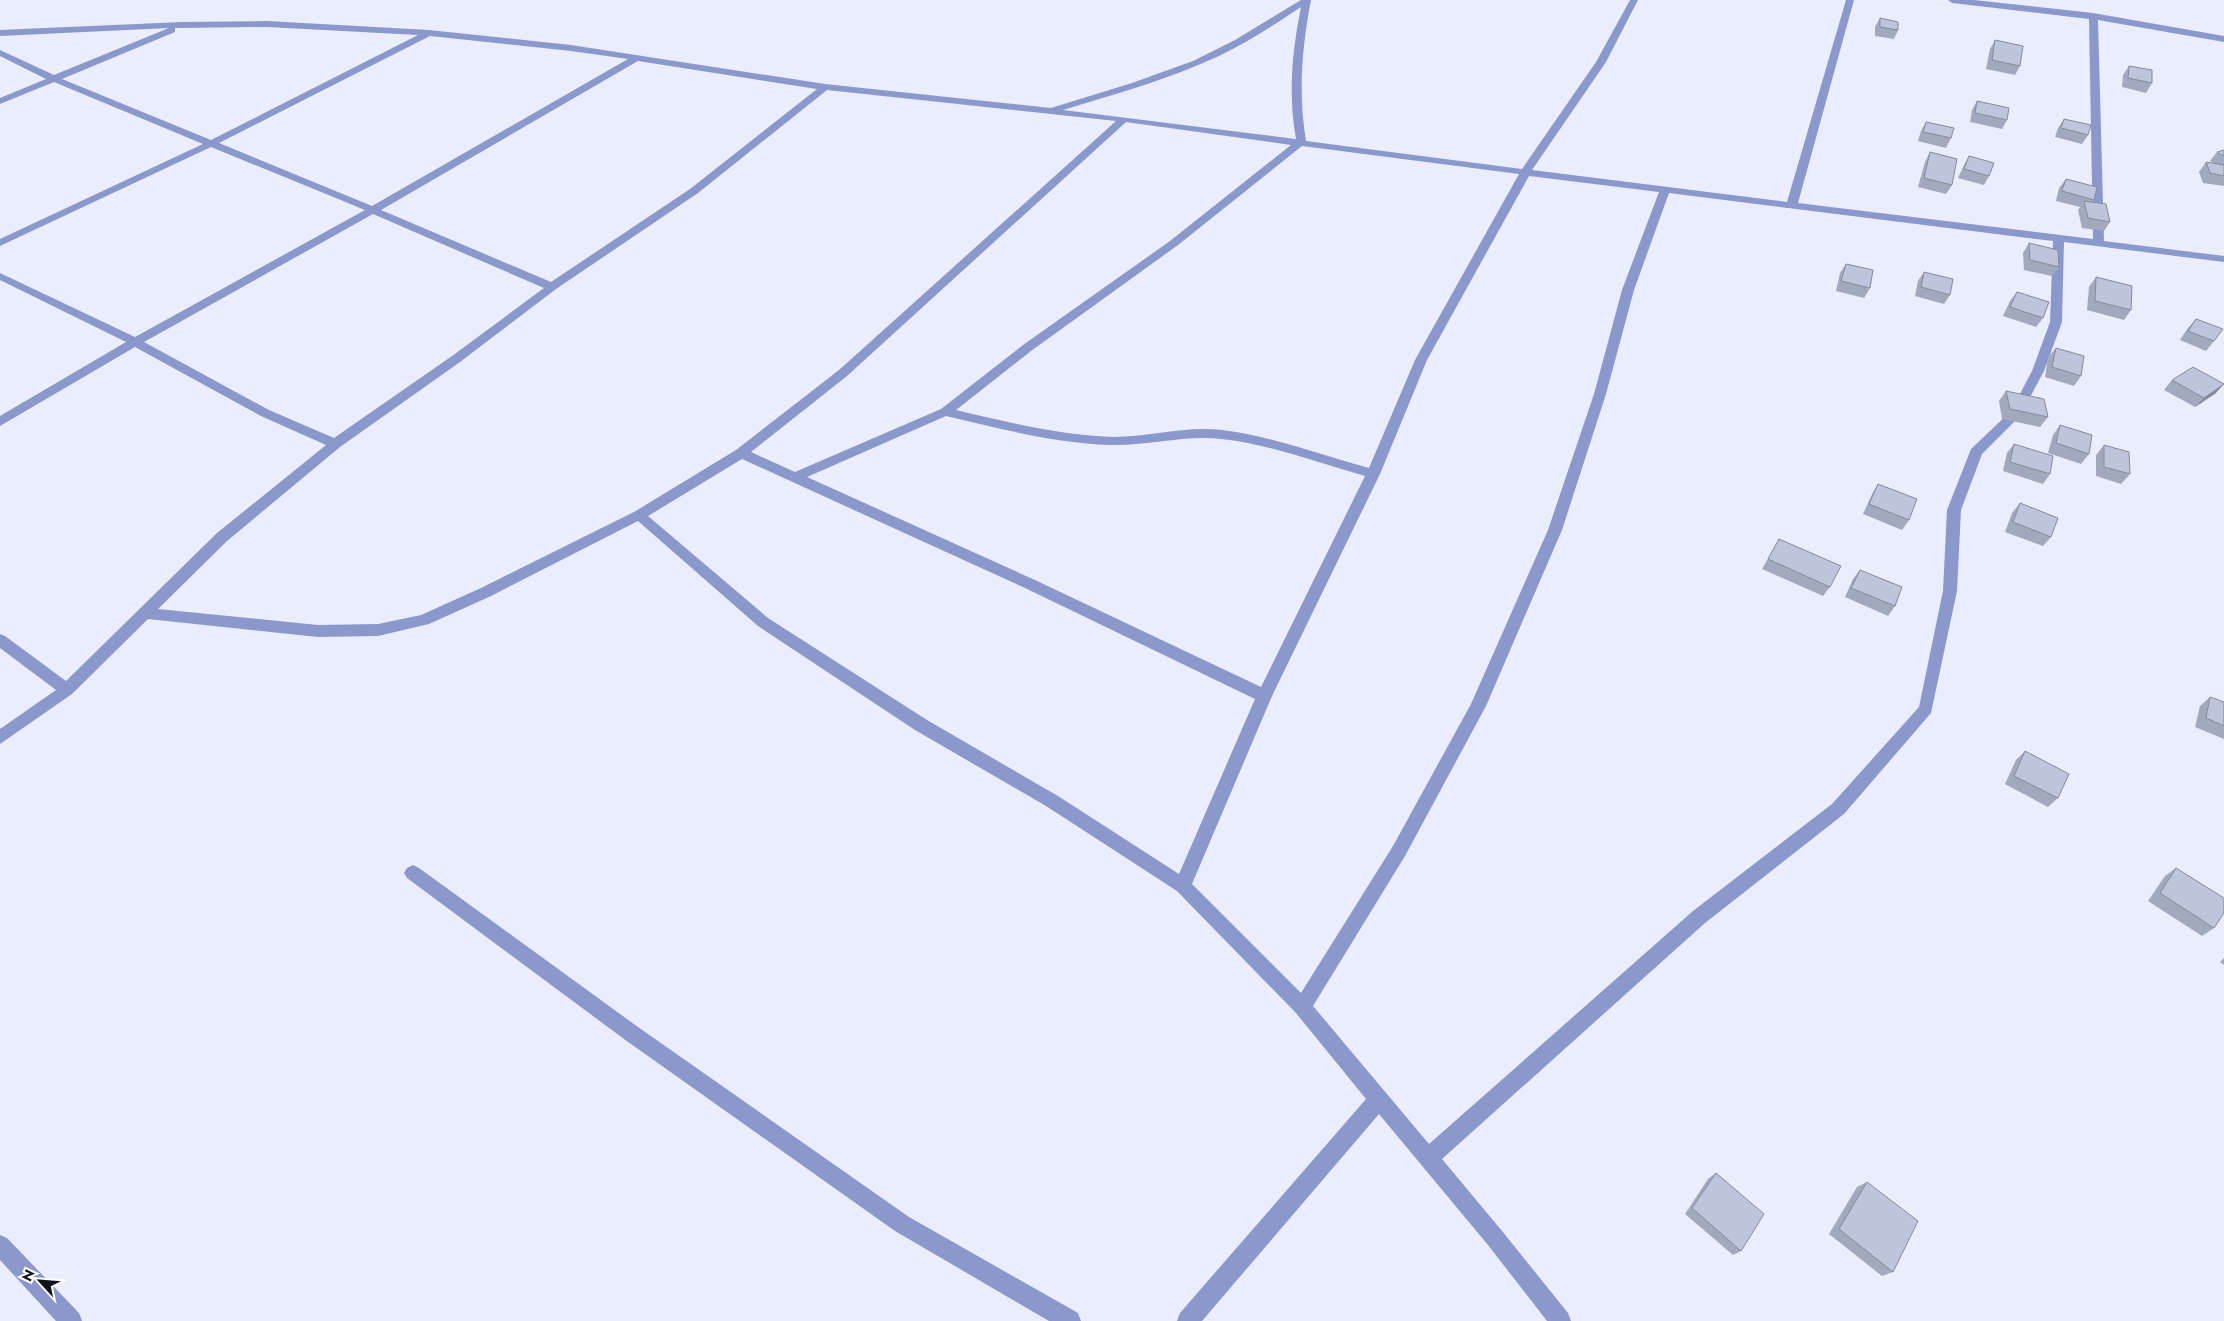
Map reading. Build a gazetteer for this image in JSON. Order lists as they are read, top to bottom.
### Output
{
  "north": "top left"
}
